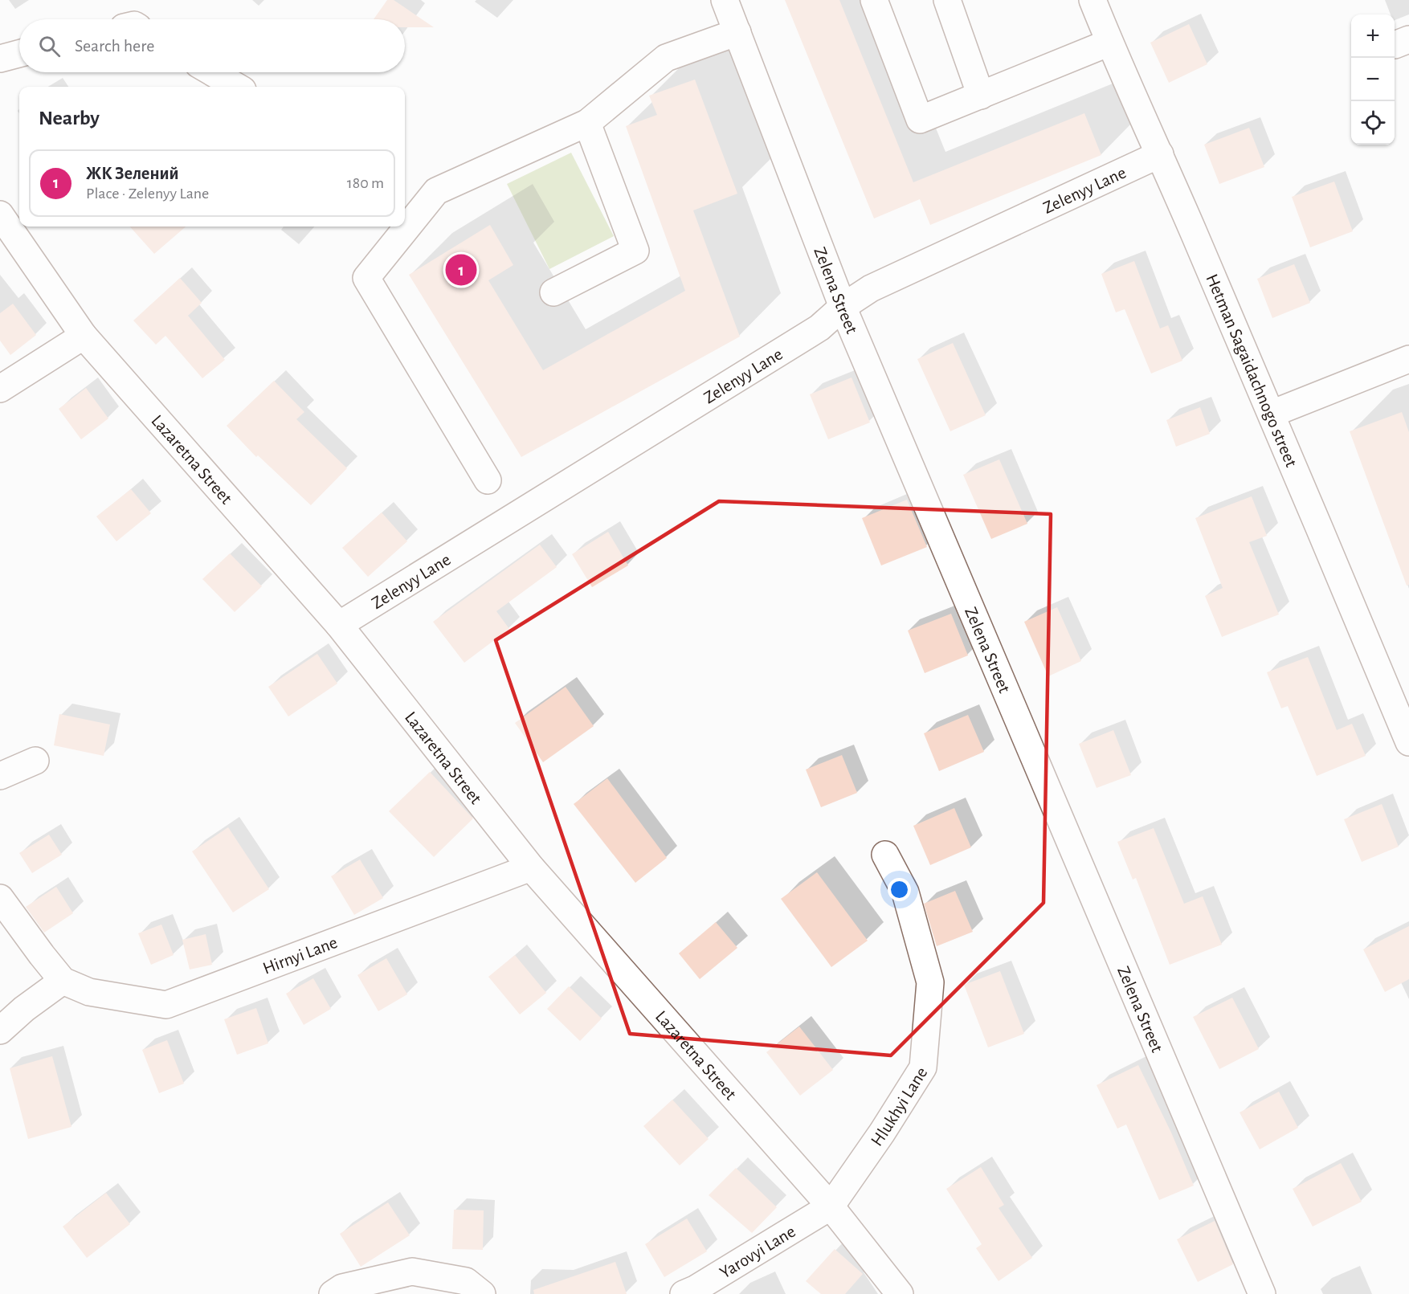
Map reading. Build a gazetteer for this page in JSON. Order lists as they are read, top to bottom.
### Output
{
  "streets": {
    "street": [
      "Zelenyy Lane",
      "Zelena Street",
      "Hetman Sagaidachnogo street",
      "Lazaretna Street",
      "Hirnyi Lane",
      "Hlukhyi Lane",
      "Yarovyi Lane"
    ]
  },
  "crossings": [
    ["Zelenyy Lane", "Zelena Street"],
    ["Zelenyy Lane", "Hetman Sagaidachnogo street"],
    ["Zelenyy Lane", "Lazaretna Street"],
    ["Lazaretna Street", "Hirnyi Lane"],
    ["Lazaretna Street", "Hlukhyi Lane"],
    ["Lazaretna Street", "Yarovyi Lane"],
    ["Hlukhyi Lane", "Yarovyi Lane"]
  ],
  "page": {
    "map_buttons": ["+", "−"],
    "search": "Search here",
    "heading": "Nearby",
    "list": [
      {
        "mark": "1",
        "name": "ЖК Зелений",
        "note": "Place · Zelenyy Lane",
        "value": "180 m"
      }
    ],
    "pins": "1"
  }
}
